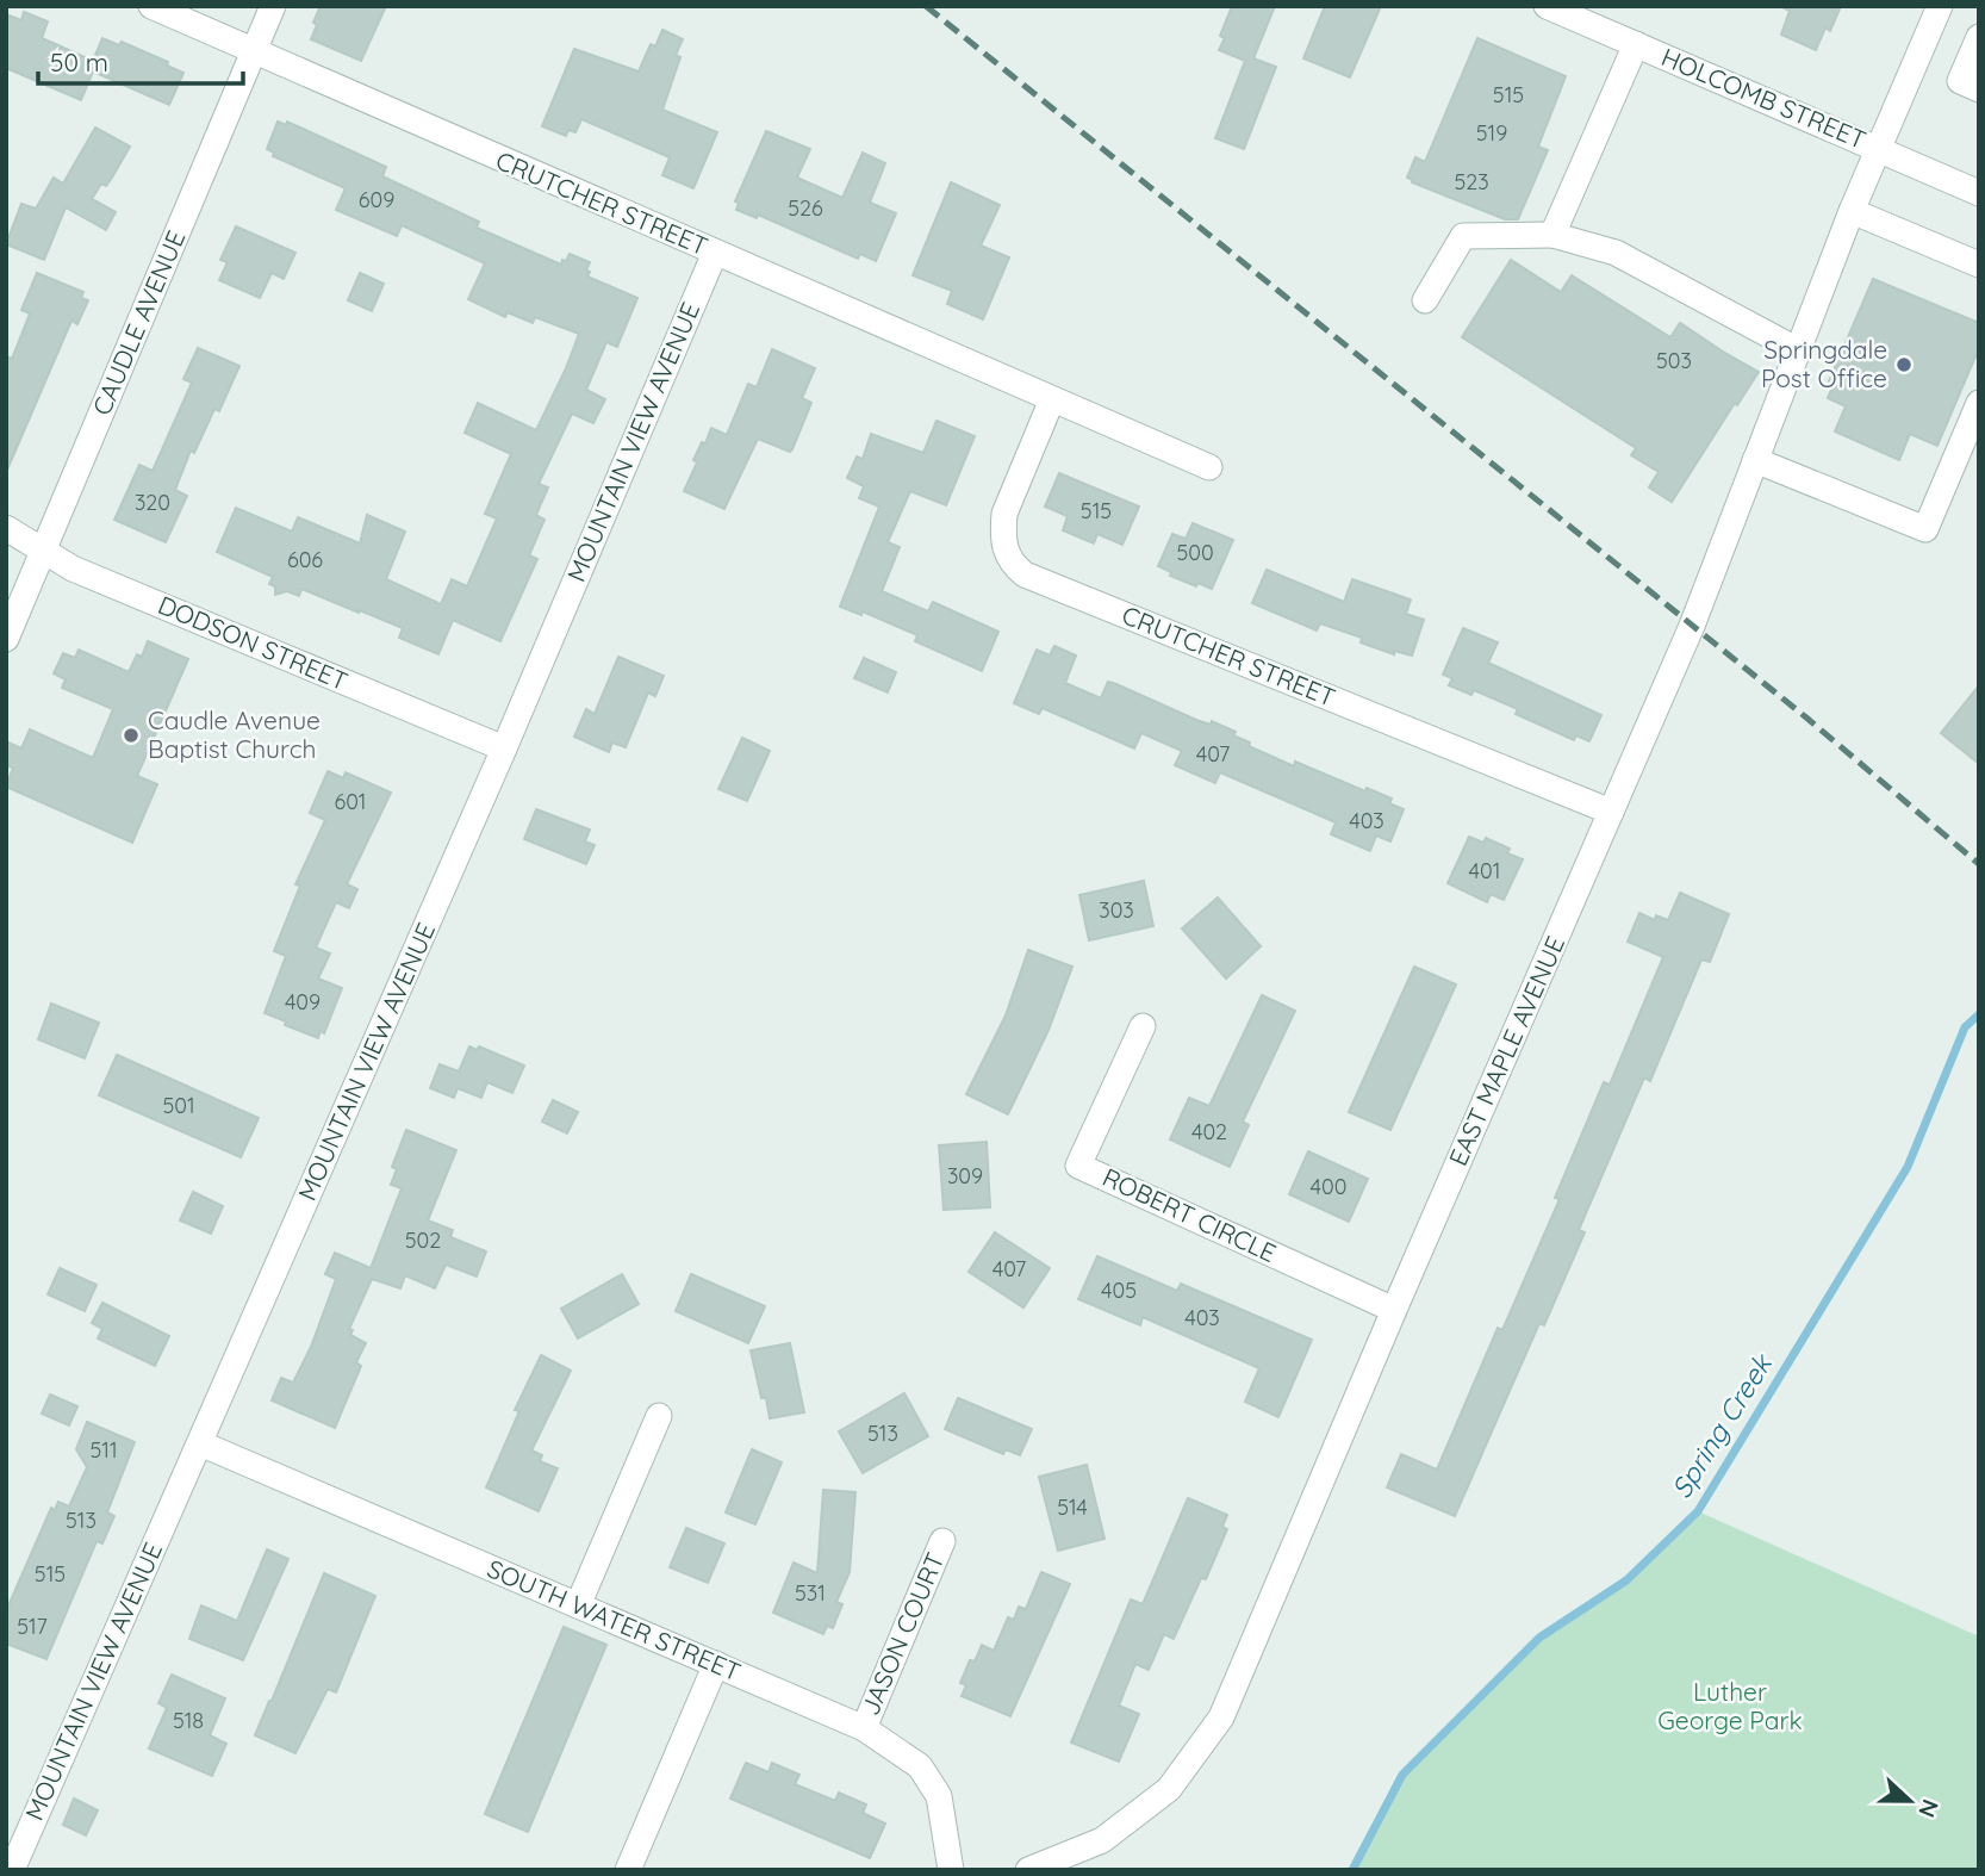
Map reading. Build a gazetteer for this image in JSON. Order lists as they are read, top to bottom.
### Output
{
  "streets": {
    "street": [
      "HOLCOMB STREET",
      "CRUTCHER STREET",
      "CAUDLE AVENUE",
      "MOUNTAIN VIEW AVENUE",
      "DODSON STREET",
      "EAST MAPLE AVENUE",
      "ROBERT CIRCLE",
      "SOUTH WATER STREET",
      "JASON COURT"
    ]
  },
  "crossings": [
    ["HOLCOMB STREET", "EAST MAPLE AVENUE"],
    ["CRUTCHER STREET", "CAUDLE AVENUE"],
    ["CRUTCHER STREET", "MOUNTAIN VIEW AVENUE"],
    ["CRUTCHER STREET", "EAST MAPLE AVENUE"],
    ["CAUDLE AVENUE", "DODSON STREET"],
    ["MOUNTAIN VIEW AVENUE", "DODSON STREET"],
    ["MOUNTAIN VIEW AVENUE", "SOUTH WATER STREET"],
    ["EAST MAPLE AVENUE", "ROBERT CIRCLE"],
    ["SOUTH WATER STREET", "JASON COURT"]
  ],
  "water": ["Spring Creek"],
  "parks": ["Luther George Park"],
  "places": ["Springdale Post Office", "Caudle Avenue Baptist Church"],
  "house_numbers": [
    "515",
    "519",
    "523",
    "609",
    "526",
    "503",
    "320",
    "515",
    "500",
    "606",
    "407",
    "601",
    "403",
    "401",
    "303",
    "409",
    "501",
    "402",
    "309",
    "400",
    "502",
    "407",
    "405",
    "403",
    "513",
    "511",
    "514",
    "513",
    "515",
    "531",
    "517",
    "518"
  ],
  "scale_bar": "50 m",
  "north": "right"
}
